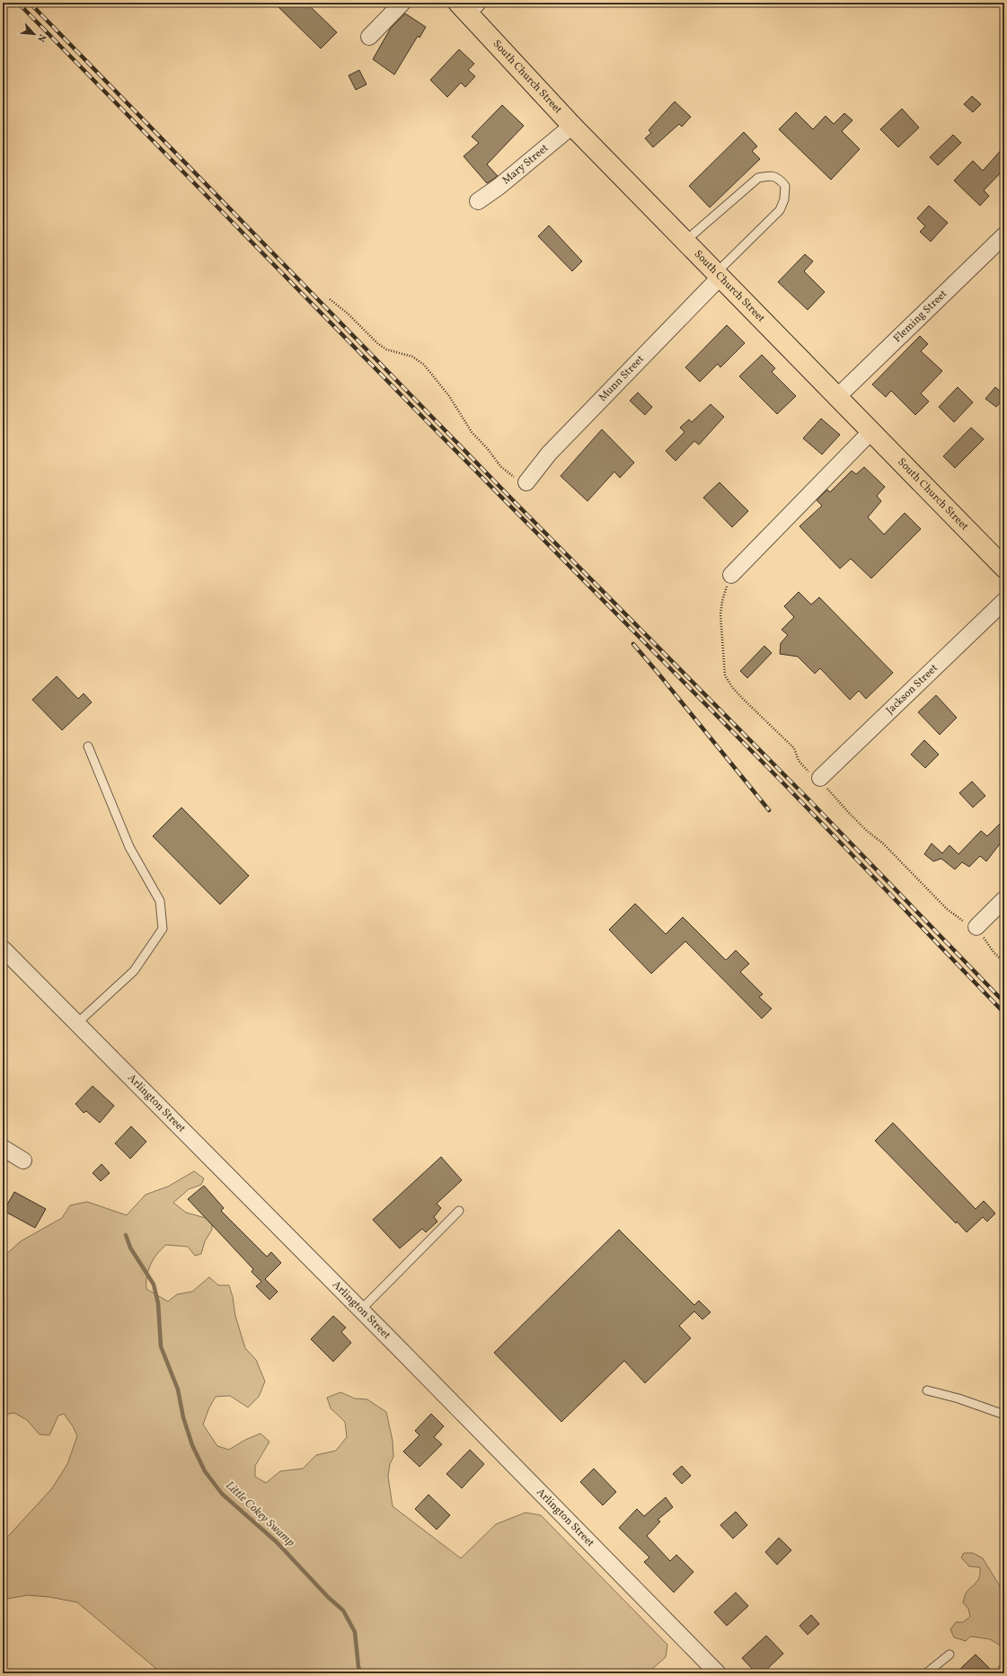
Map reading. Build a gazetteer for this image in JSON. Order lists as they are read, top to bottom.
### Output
{
  "streets": {
    "main road": ["South Church Street"],
    "street": [
      "Mary Street",
      "Fleming Street",
      "Munn Street",
      "Jackson Street",
      "Arlington Street"
    ]
  },
  "crossings": [
    ["South Church Street", "Mary Street"],
    ["South Church Street", "Fleming Street"],
    ["South Church Street", "Munn Street"]
  ],
  "water": ["Little Cokey Swamp"],
  "north": "bottom right"
}
